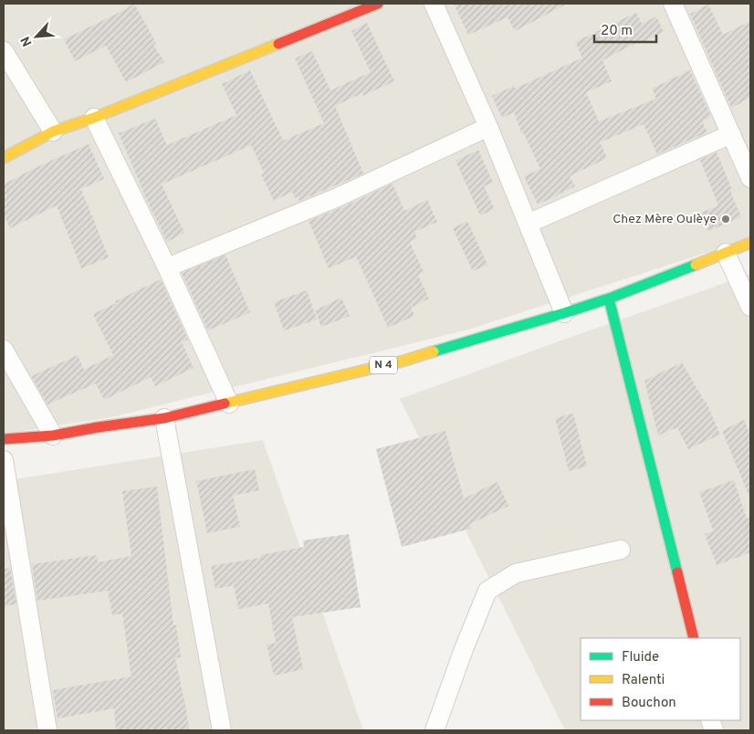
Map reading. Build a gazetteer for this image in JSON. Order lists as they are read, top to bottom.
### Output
{
  "streets": {
    "main road": ["N 4"]
  },
  "places": ["Chez Mère Oulèye"],
  "legend": ["Fluide", "Ralenti", "Bouchon"],
  "scale_bar": "20 m",
  "north": "bottom left"
}
